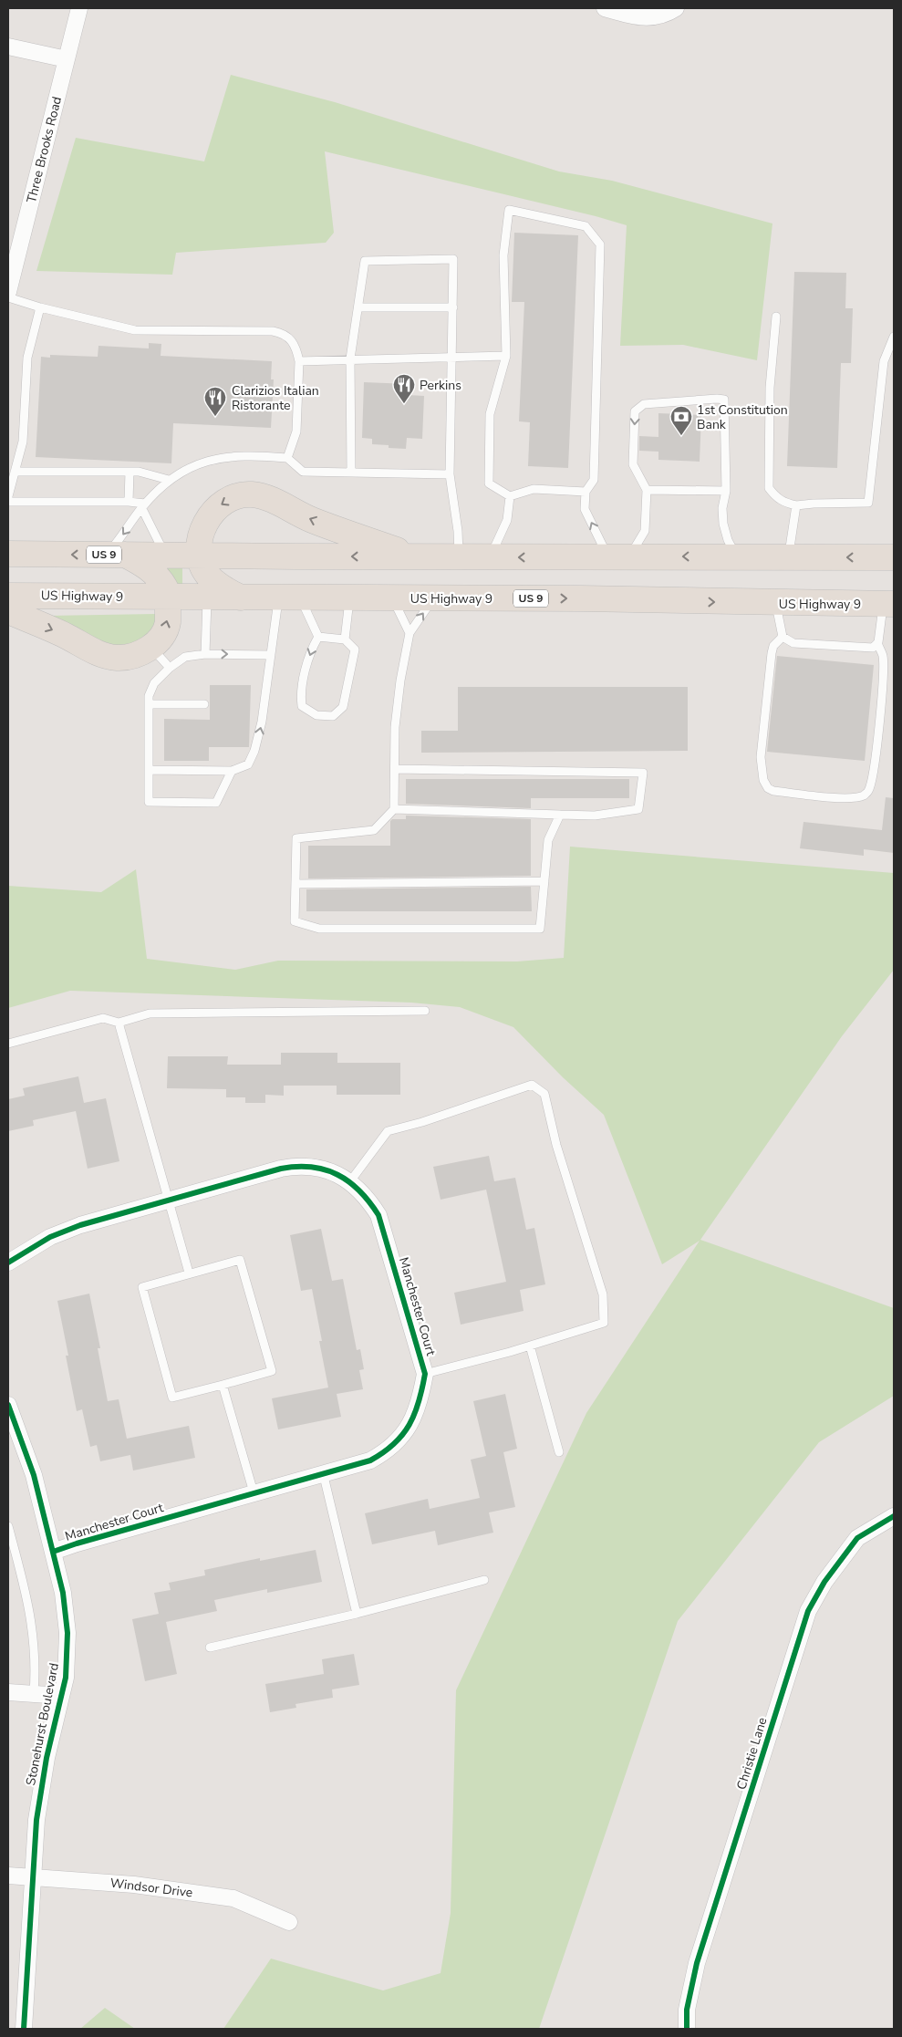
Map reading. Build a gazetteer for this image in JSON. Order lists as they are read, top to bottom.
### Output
{
  "streets": {
    "highway": ["US 9", "US Highway 9"],
    "street": [
      "Three Brooks Road",
      "Manchester Court",
      "Stonehurst Boulevard",
      "Christie Lane",
      "Windsor Drive"
    ]
  },
  "crossings": [
    ["Manchester Court", "Stonehurst Boulevard"],
    ["Stonehurst Boulevard", "Windsor Drive"]
  ],
  "places": {
    "restaurant": ["Perkins", "Clarizios Italian Ristorante"],
    "bank": ["1st Constitution Bank"]
  }
}
